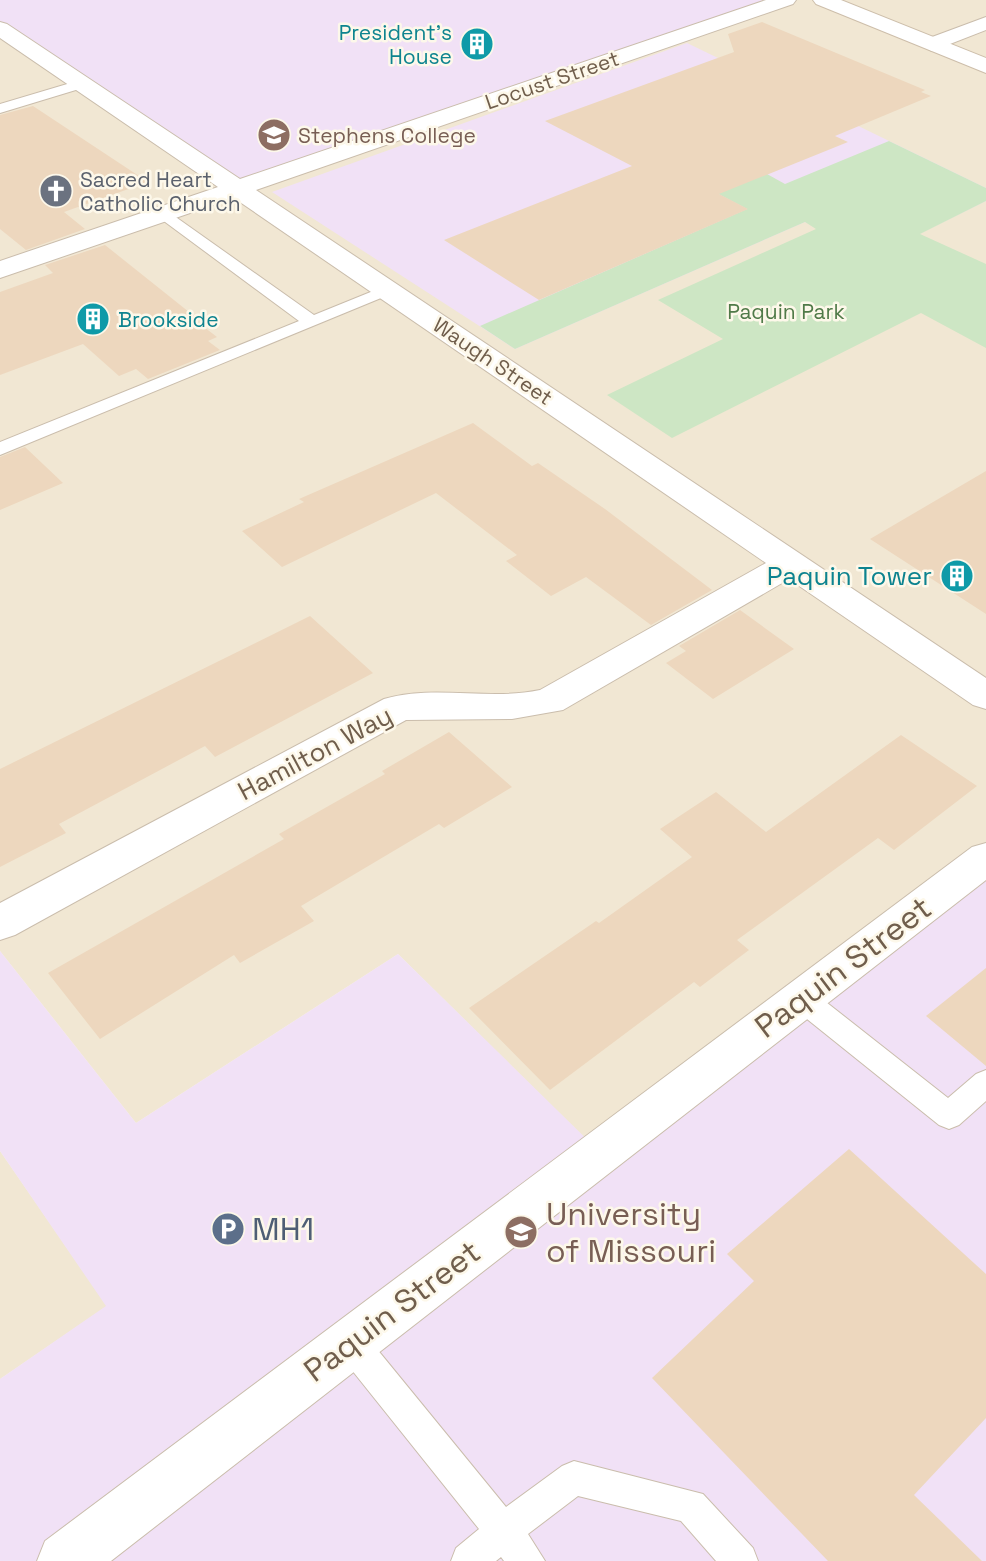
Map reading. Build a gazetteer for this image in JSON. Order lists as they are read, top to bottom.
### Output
{
  "streets": {
    "street": [
      "Locust Street",
      "Waugh Street",
      "Hamilton Way",
      "Paquin Street"
    ]
  },
  "crossings": [
    ["Locust Street", "Waugh Street"],
    ["Waugh Street", "Hamilton Way"]
  ],
  "parks": ["Paquin Park"],
  "places": {
    "building": ["President's House", "Brookside", "Paquin Tower"],
    "school or university": ["Stephens College", "University of Missouri"],
    "church": ["Sacred Heart Catholic Church"],
    "parking": ["MH1"]
  }
}
